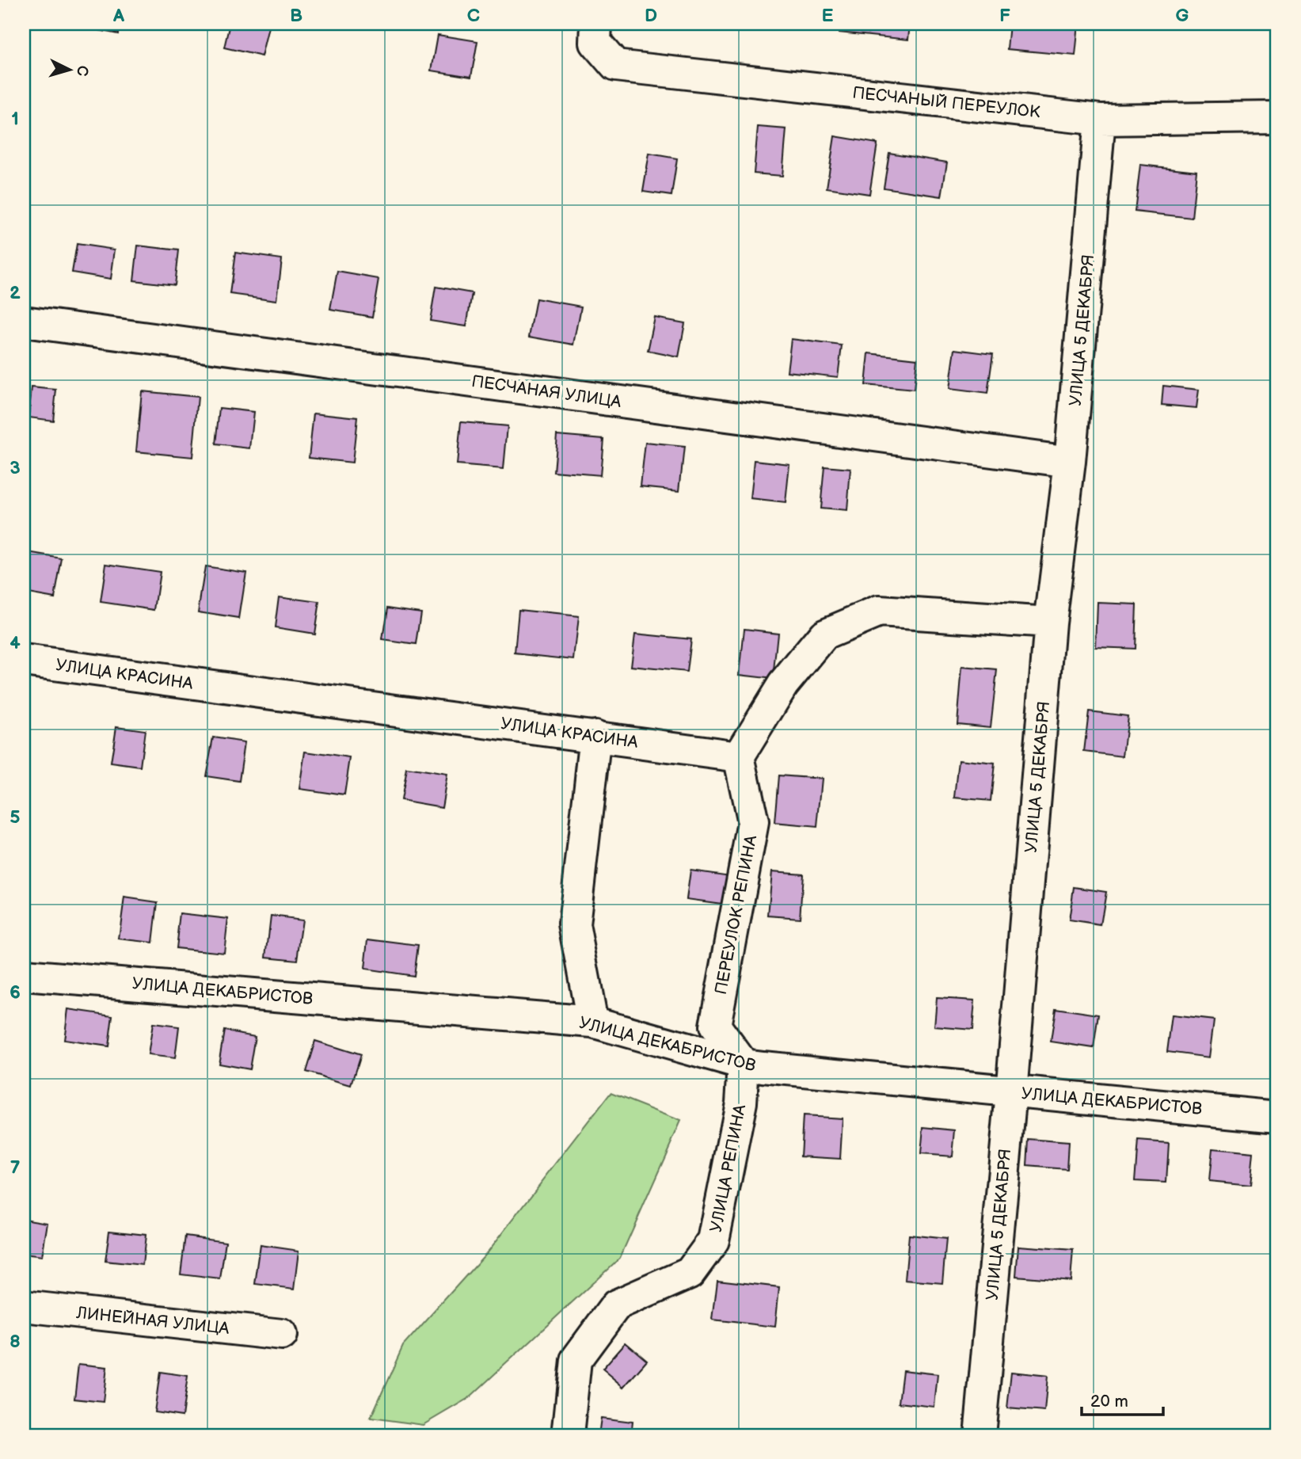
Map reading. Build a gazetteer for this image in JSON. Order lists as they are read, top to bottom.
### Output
{
  "streets": {
    "street": [
      "ПЕСЧАНЫЙ ПЕРЕУЛОК",
      "УЛИЦА 5 ДЕКАБРЯ",
      "ПЕСЧАНАЯ УЛИЦА",
      "УЛИЦА КРАСИНА",
      "ПЕРЕУЛОК РЕПИНА",
      "УЛИЦА ДЕКАБРИСТОВ",
      "УЛИЦА РЕПИНА",
      "ЛИНЕЙНАЯ УЛИЦА"
    ]
  },
  "crossings": [
    ["ПЕСЧАНЫЙ ПЕРЕУЛОК", "УЛИЦА 5 ДЕКАБРЯ"],
    ["УЛИЦА 5 ДЕКАБРЯ", "ПЕСЧАНАЯ УЛИЦА"],
    ["УЛИЦА 5 ДЕКАБРЯ", "УЛИЦА ДЕКАБРИСТОВ"],
    ["УЛИЦА КРАСИНА", "ПЕРЕУЛОК РЕПИНА"],
    ["ПЕРЕУЛОК РЕПИНА", "УЛИЦА ДЕКАБРИСТОВ"],
    ["ПЕРЕУЛОК РЕПИНА", "УЛИЦА РЕПИНА"],
    ["УЛИЦА ДЕКАБРИСТОВ", "УЛИЦА РЕПИНА"]
  ],
  "scale_bar": "20 m",
  "north": "right",
  "grid": {
    "columns": [
      "A",
      "B",
      "C",
      "D",
      "E",
      "F",
      "G"
    ],
    "rows": [
      "1",
      "2",
      "3",
      "4",
      "5",
      "6",
      "7",
      "8"
    ]
  }
}
